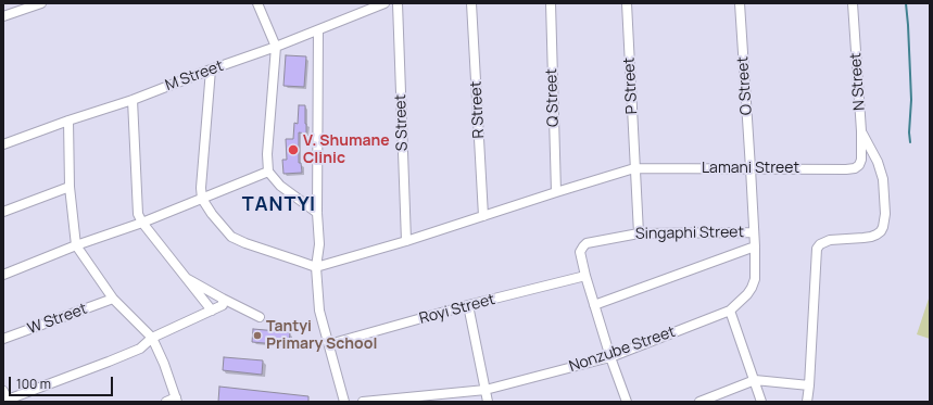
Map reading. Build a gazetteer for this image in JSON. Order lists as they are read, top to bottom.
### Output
{
  "streets": {
    "street": [
      "M Street",
      "N Street",
      "P Street",
      "O Street",
      "Q Street",
      "R Street",
      "S Street",
      "Lamani Street",
      "Singaphi Street",
      "Royi Street",
      "W Street",
      "Nonzube Street"
    ]
  },
  "crossings": [
    ["N Street", "Lamani Street"],
    ["P Street", "Lamani Street"],
    ["P Street", "Singaphi Street"],
    ["O Street", "Lamani Street"],
    ["O Street", "Nonzube Street"],
    ["Q Street", "Lamani Street"],
    ["R Street", "Lamani Street"],
    ["S Street", "Lamani Street"],
    ["Lamani Street", "Nonzube Street"],
    ["Singaphi Street", "Royi Street"],
    ["Singaphi Street", "Nonzube Street"]
  ],
  "districts": ["TANTYI"],
  "places": ["V. Shumane Clinic", "Tantyi Primary School"],
  "scale_bar": "100 m"
}
